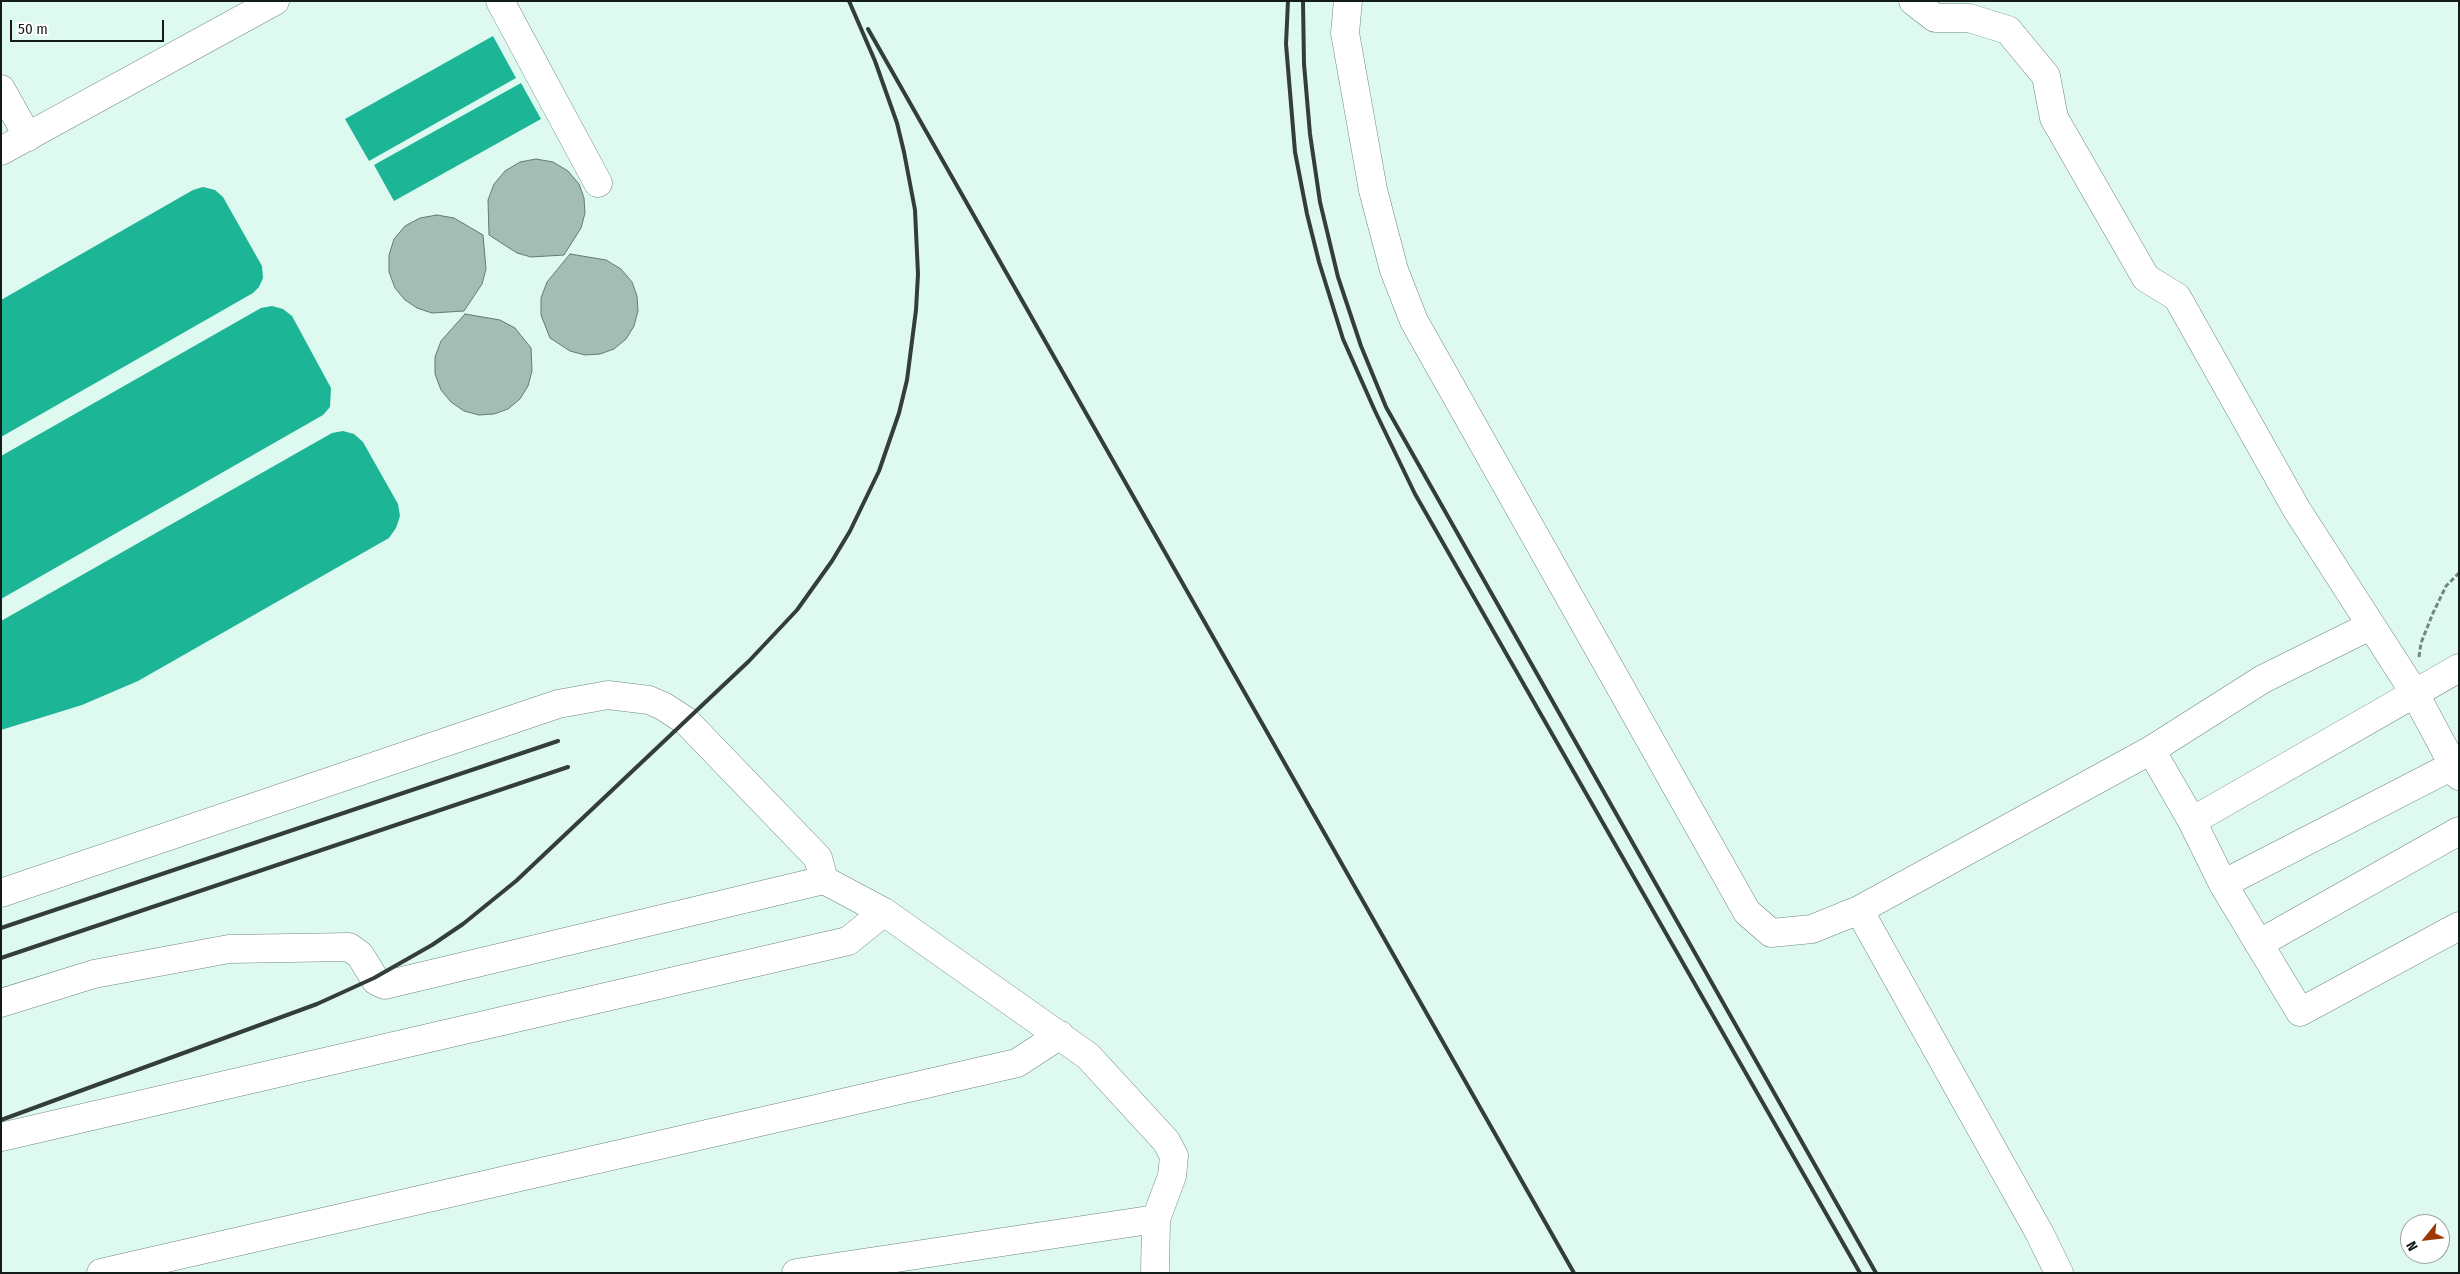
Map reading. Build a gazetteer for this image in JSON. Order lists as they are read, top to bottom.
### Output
{
  "scale_bar": "50 m",
  "north": "bottom left"
}
